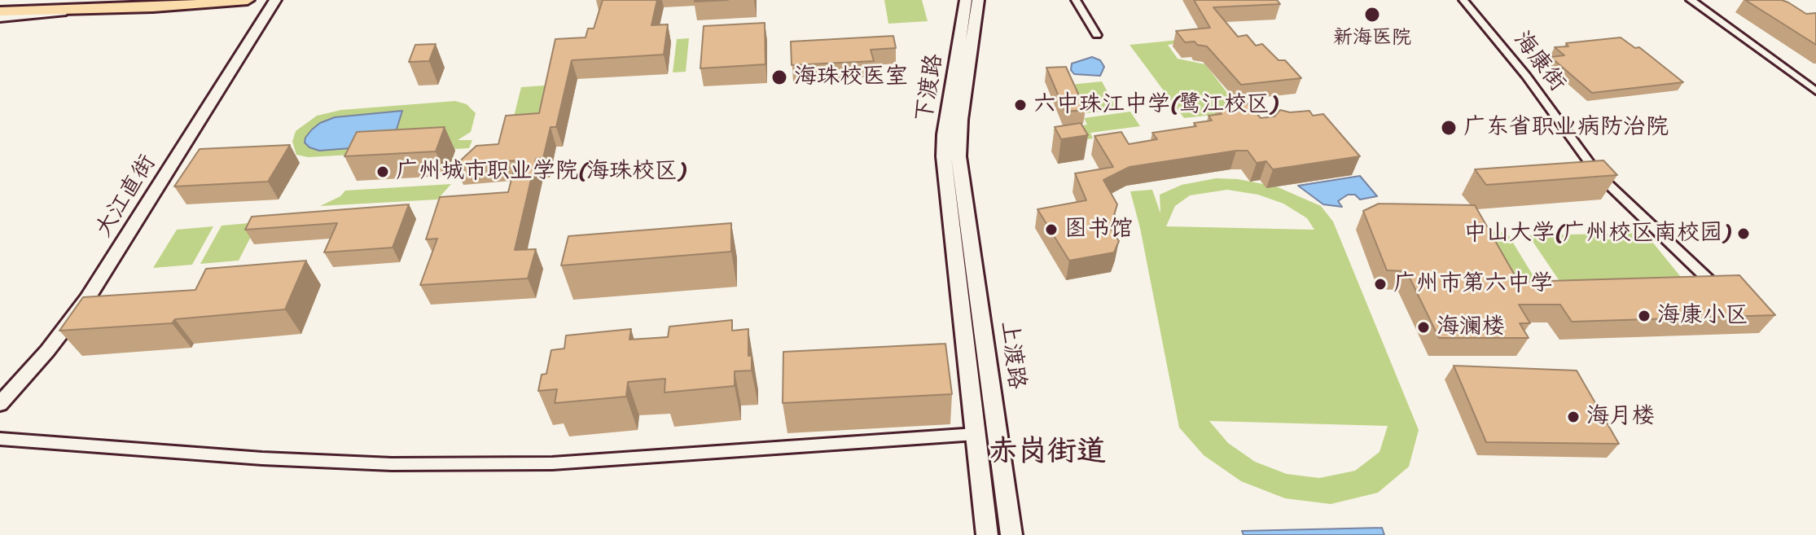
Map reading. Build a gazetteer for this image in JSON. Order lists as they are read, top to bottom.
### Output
{
  "streets": {
    "main road": ["下渡路", "上渡路"],
    "street": ["海康街", "大江直街"]
  },
  "crossings": [
    ["下渡路", "上渡路"]
  ],
  "districts": ["赤岗街道"],
  "places": [
    "新海医院",
    "海珠校医室",
    "六中珠江中学(鹭江校区)",
    "广东省职业病防治院",
    "广州城市职业学院(海珠校区)",
    "图书馆",
    "中山大学(广州校区南校园)",
    "广州市第六中学",
    "海康小区",
    "海澜楼",
    "海月楼"
  ]
}
